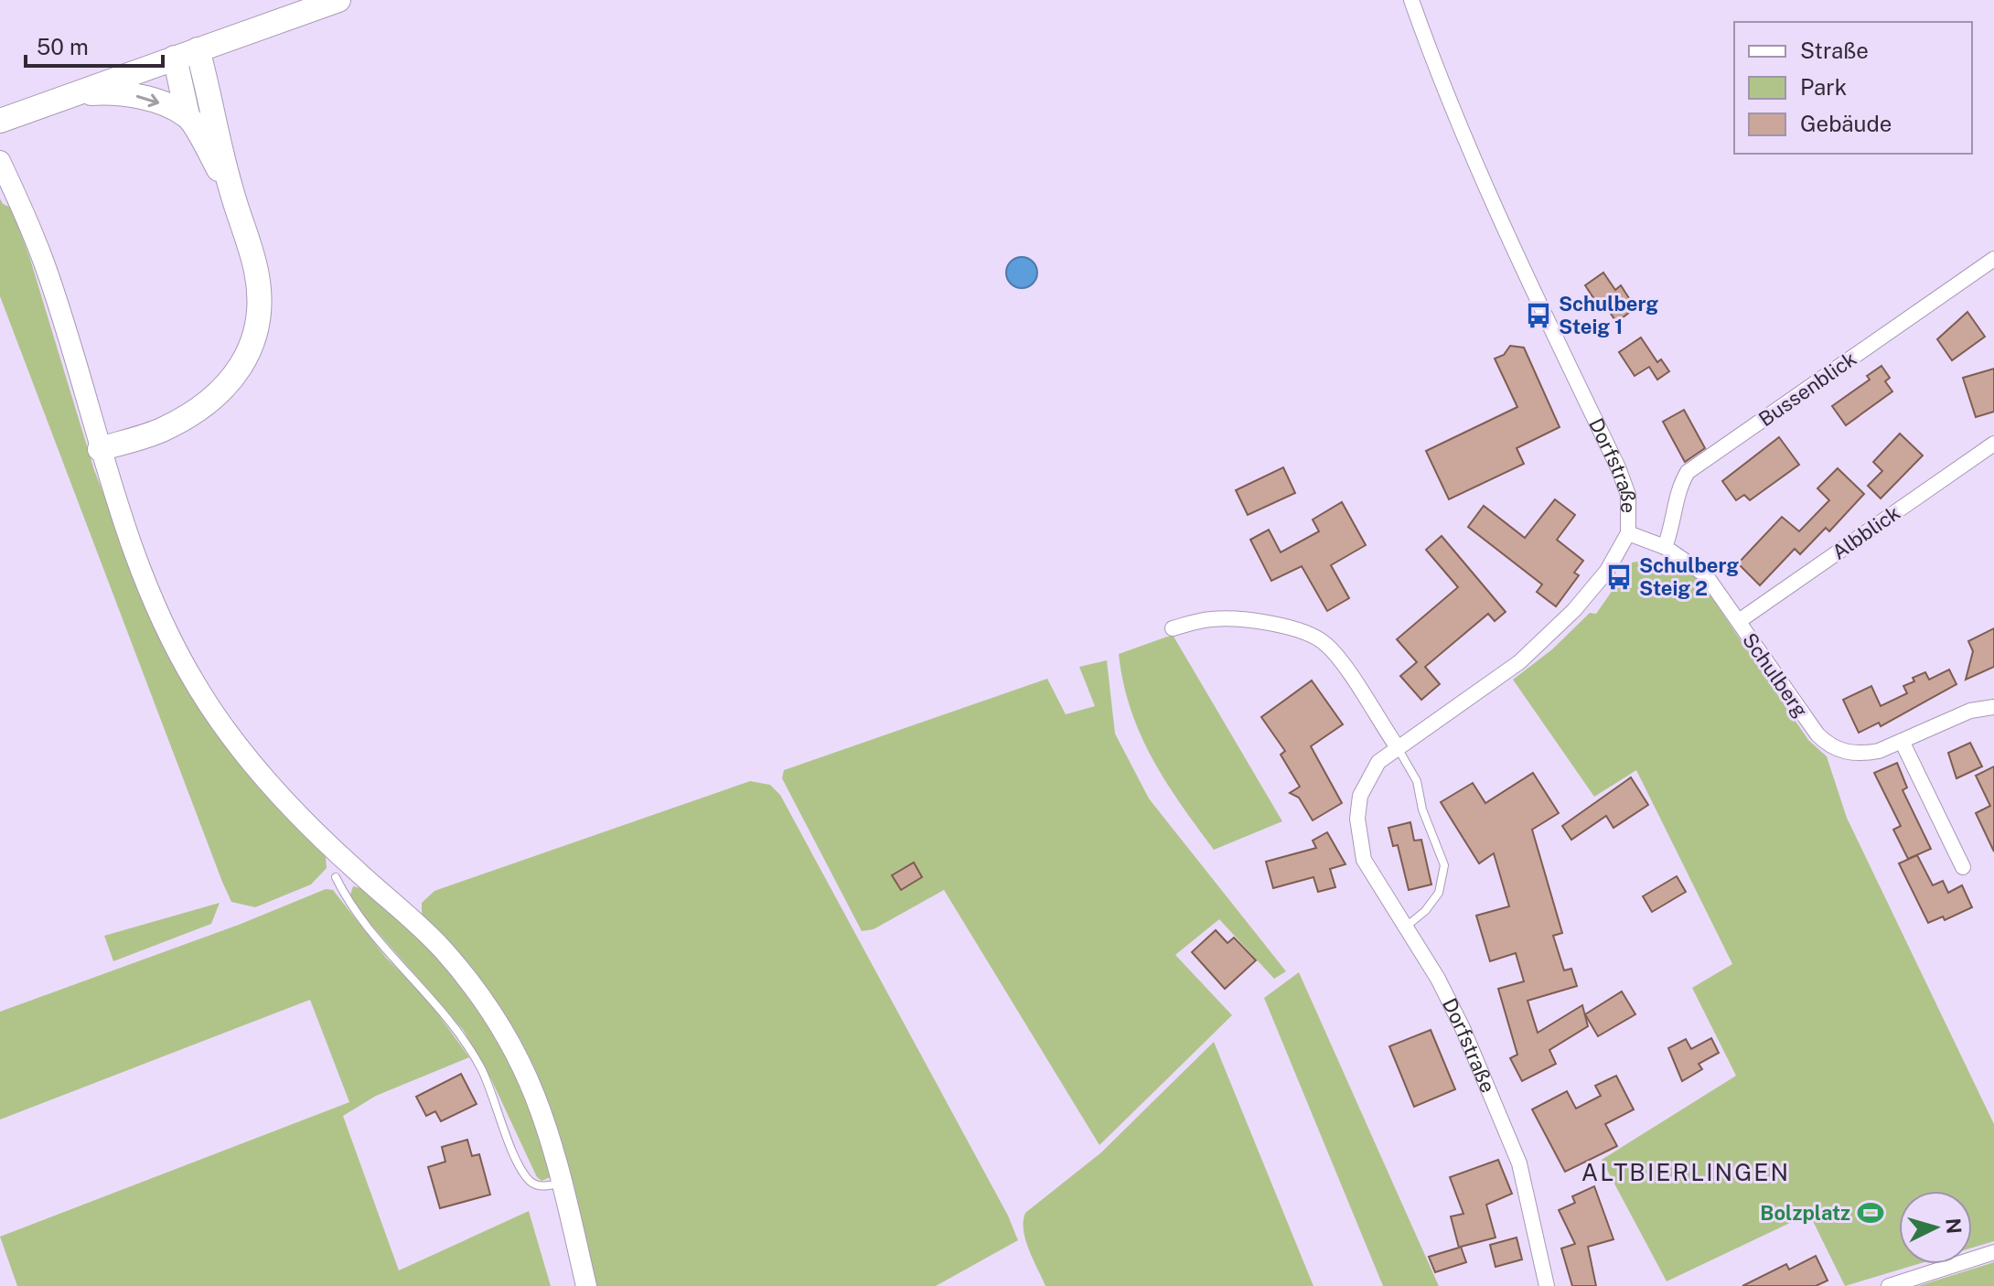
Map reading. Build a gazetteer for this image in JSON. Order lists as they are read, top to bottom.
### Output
{
  "streets": {
    "street": [
      "Bussenblick",
      "Dorfstraße",
      "Albblick",
      "Schulberg"
    ]
  },
  "crossings": [
    ["Bussenblick", "Schulberg"],
    ["Dorfstraße", "Schulberg"],
    ["Albblick", "Schulberg"]
  ],
  "districts": ["ALTBIERLINGEN"],
  "places": {
    "bus stop": ["Schulberg Steig 1", "Schulberg Steig 2"],
    "sports": ["Bolzplatz"]
  },
  "legend": ["Straße", "Park", "Gebäude"],
  "scale_bar": "50 m",
  "north": "right"
}
